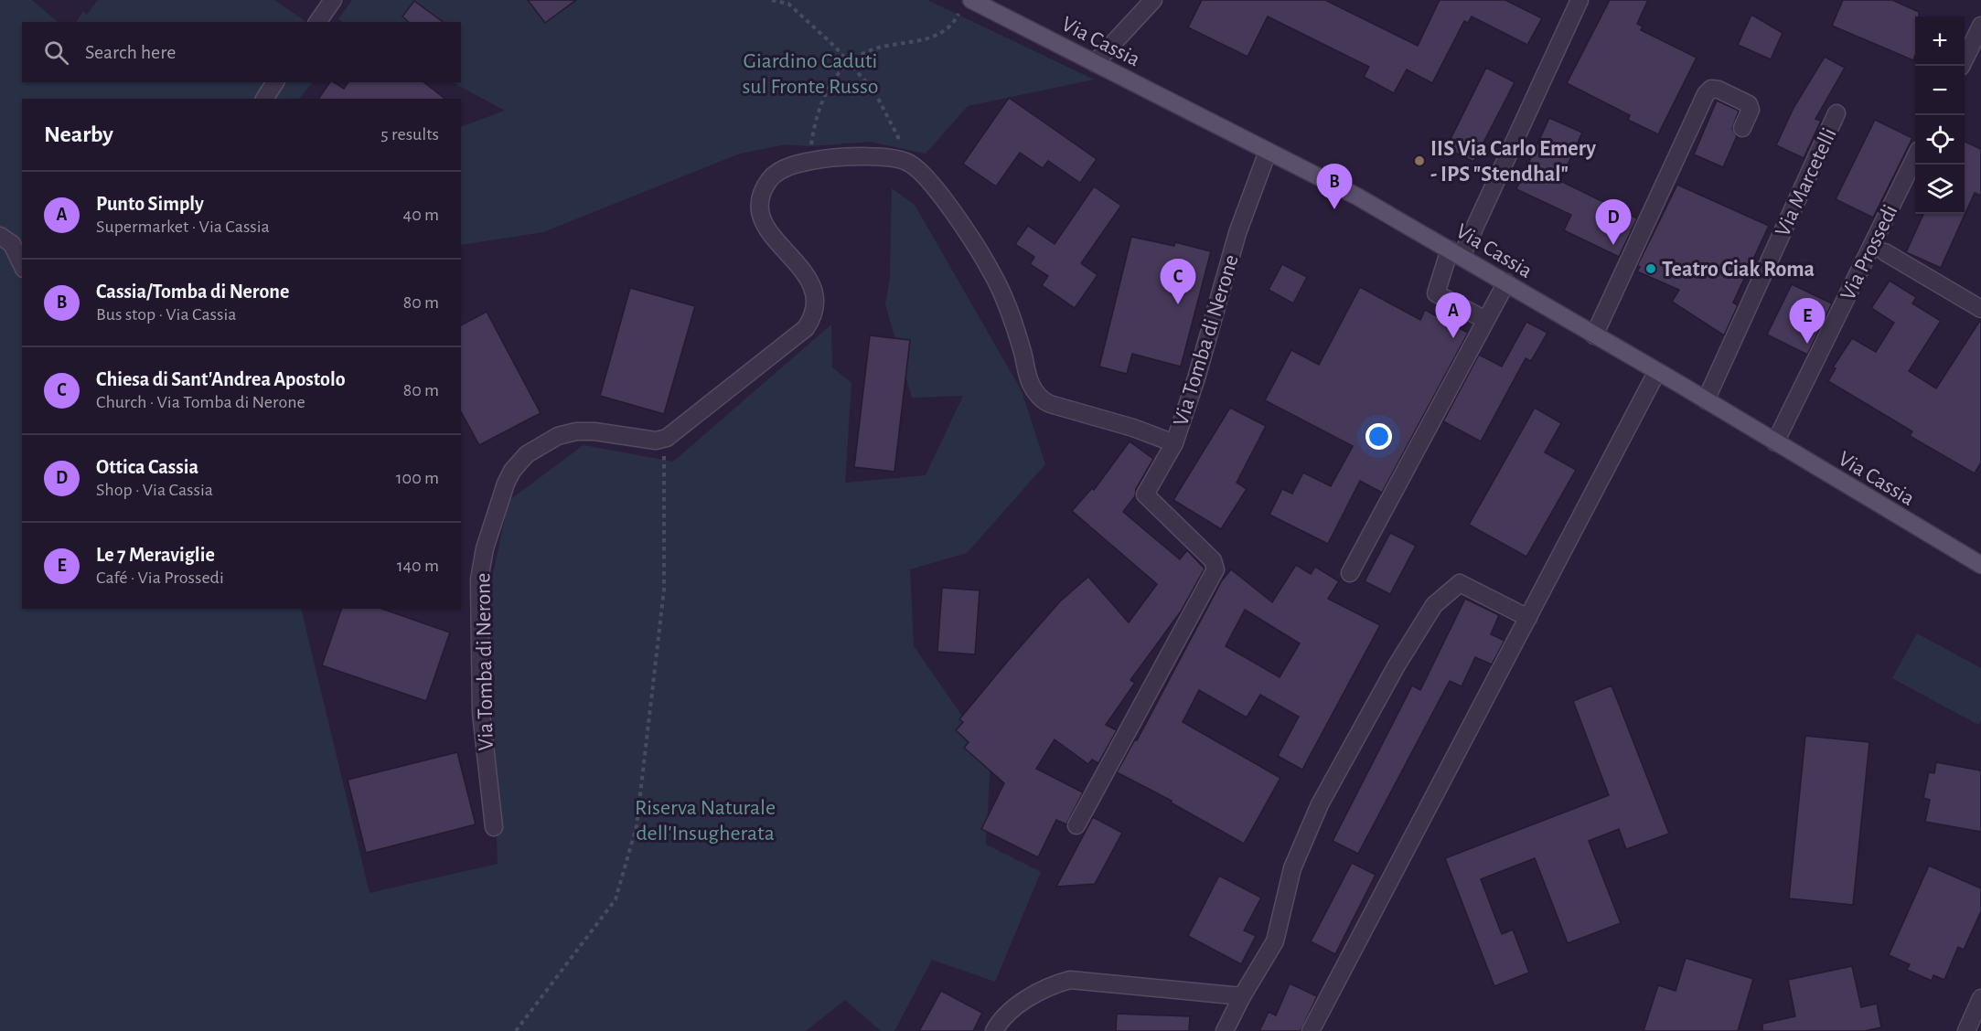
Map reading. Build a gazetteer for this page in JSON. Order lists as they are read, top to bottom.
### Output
{
  "streets": {
    "main road": ["Via Cassia"],
    "street": ["Via Marcetelli", "Via Prossedi", "Via Tomba di Nerone"]
  },
  "crossings": [
    ["Via Cassia", "Via Marcetelli"],
    ["Via Cassia", "Via Prossedi"],
    ["Via Cassia", "Via Tomba di Nerone"]
  ],
  "parks": ["Giardino Caduti sul Fronte Russo", "Riserva Naturale dell'Insugherata"],
  "places": ["IIS Via Carlo Emery - IPS \"Stendhal\"", "Teatro Ciak Roma"],
  "page": {
    "map_buttons": ["+", "−"],
    "search": "Search here",
    "heading": ["Nearby", "5 results"],
    "pins": [
      "B",
      "D",
      "C",
      "A",
      "E"
    ],
    "list": [
      {
        "mark": "A",
        "name": "Punto Simply",
        "note": "Supermarket · Via Cassia",
        "value": "40 m"
      },
      {
        "mark": "B",
        "name": "Cassia/Tomba di Nerone",
        "note": "Bus stop · Via Cassia",
        "value": "80 m"
      },
      {
        "mark": "C",
        "name": "Chiesa di Sant'Andrea Apostolo",
        "note": "Church · Via Tomba di Nerone",
        "value": "80 m"
      },
      {
        "mark": "D",
        "name": "Ottica Cassia",
        "note": "Shop · Via Cassia",
        "value": "100 m"
      },
      {
        "mark": "E",
        "name": "Le 7 Meraviglie",
        "note": "Café · Via Prossedi",
        "value": "140 m"
      }
    ]
  }
}
